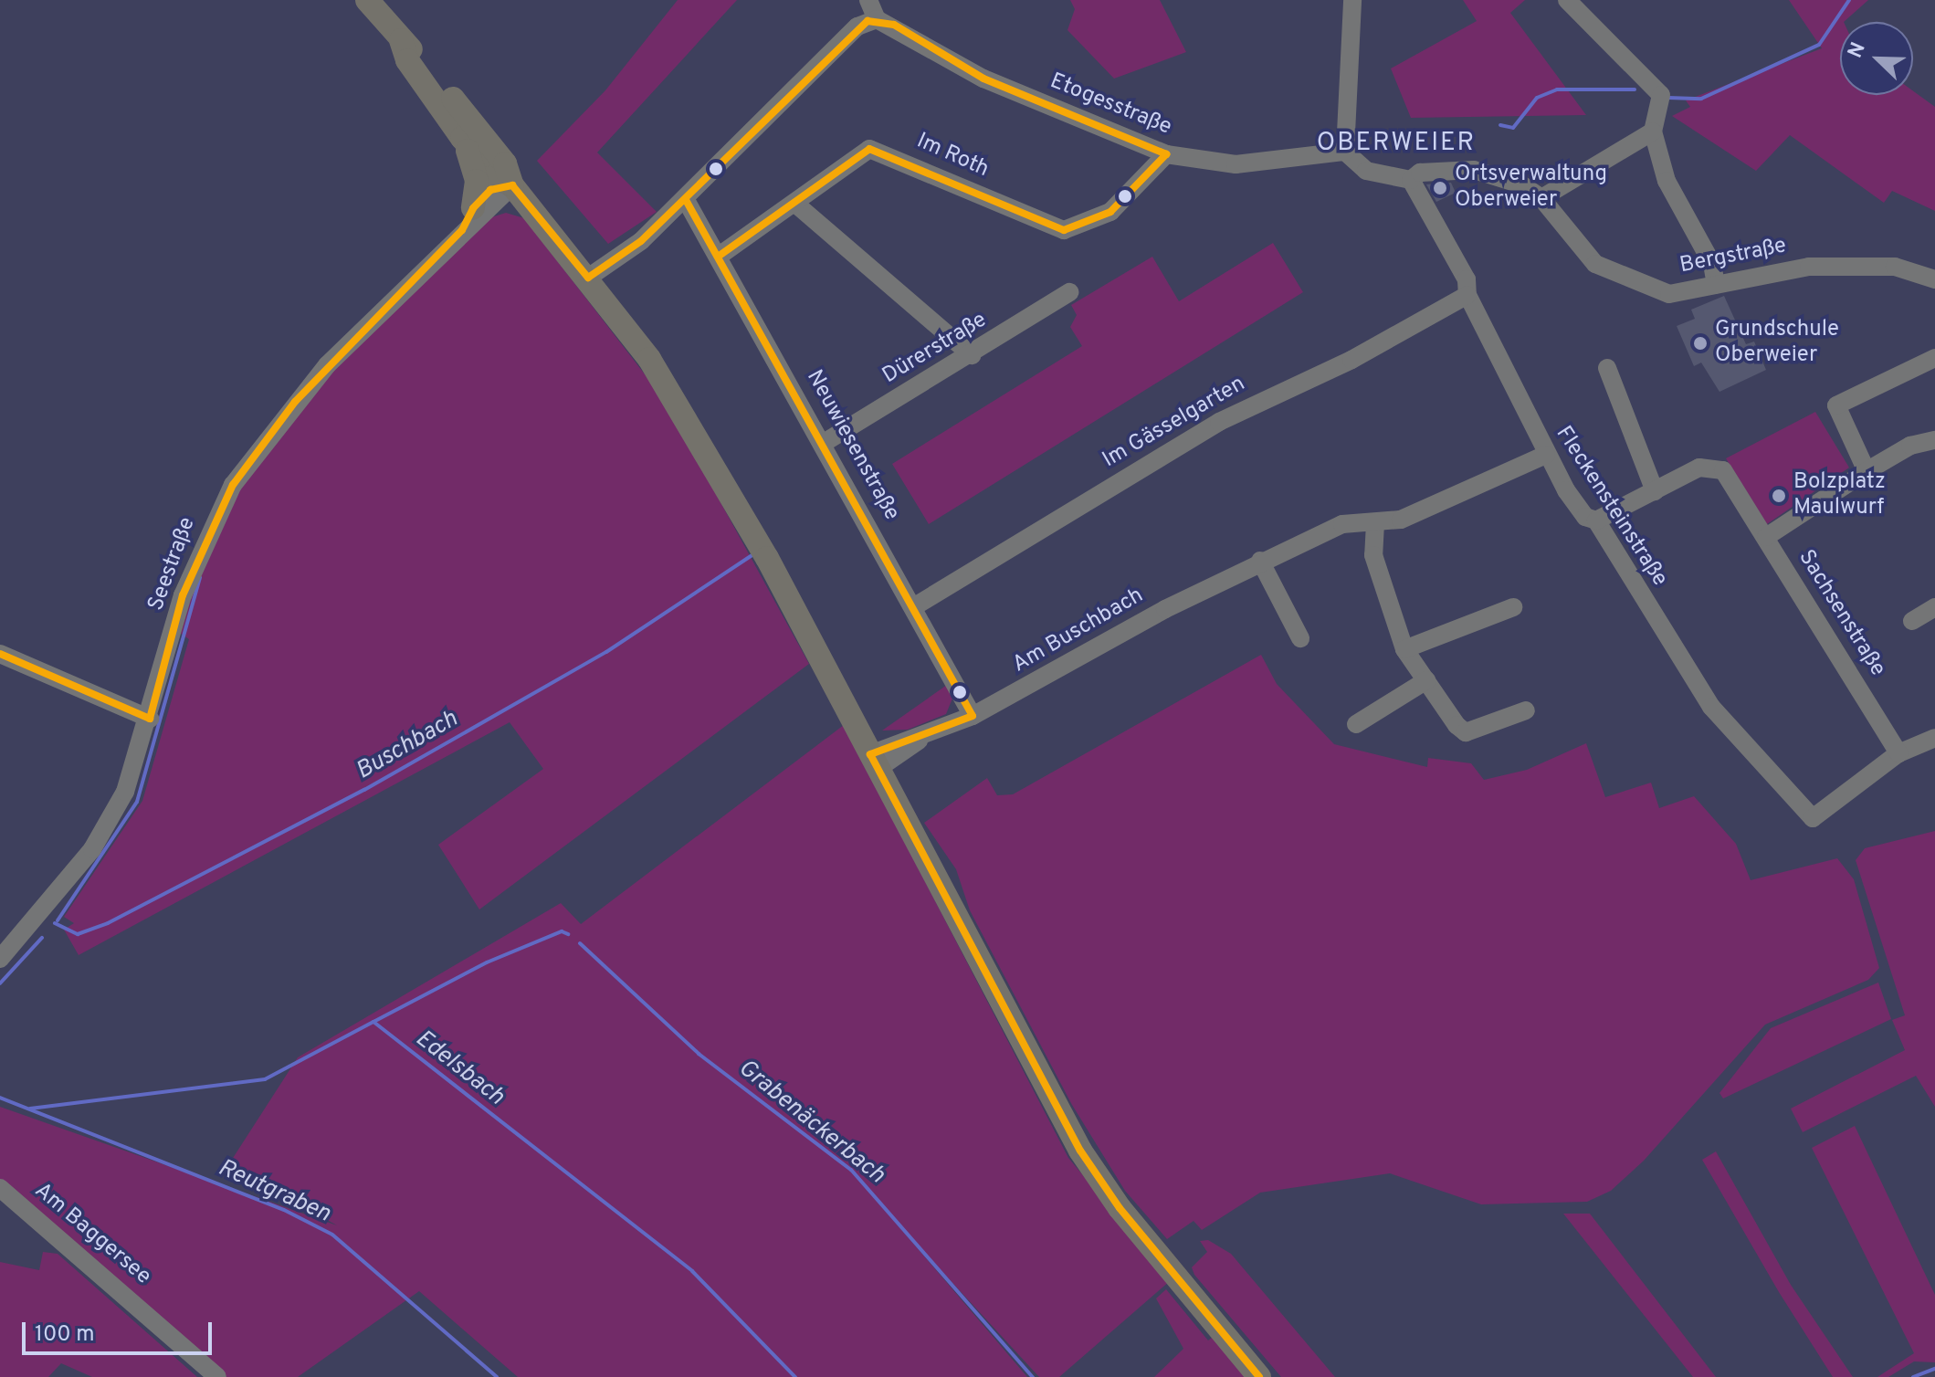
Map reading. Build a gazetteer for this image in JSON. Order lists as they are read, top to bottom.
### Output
{
  "streets": {
    "street": [
      "Etogesstraße",
      "Im Roth",
      "Bergstraße",
      "Dürerstraße",
      "Im Gässelgarten",
      "Neuwiesenstraße",
      "Fleckensteinstraße",
      "Seestraße",
      "Sachsenstraße",
      "Am Buschbach",
      "Am Baggersee"
    ]
  },
  "crossings": [
    ["Etogesstraße", "Im Roth"],
    ["Im Roth", "Neuwiesenstraße"],
    ["Bergstraße", "Fleckensteinstraße"],
    ["Dürerstraße", "Neuwiesenstraße"],
    ["Im Gässelgarten", "Neuwiesenstraße"],
    ["Im Gässelgarten", "Fleckensteinstraße"],
    ["Neuwiesenstraße", "Am Buschbach"],
    ["Fleckensteinstraße", "Sachsenstraße"],
    ["Fleckensteinstraße", "Am Buschbach"]
  ],
  "districts": ["OBERWEIER"],
  "water": [
    "Buschbach",
    "Edelsbach",
    "Grabenäckerbach",
    "Reutgraben"
  ],
  "places": ["Ortsverwaltung Oberweier", "Grundschule Oberweier", "Bolzplatz Maulwurf"],
  "scale_bar": "100 m",
  "north": "top left"
}
